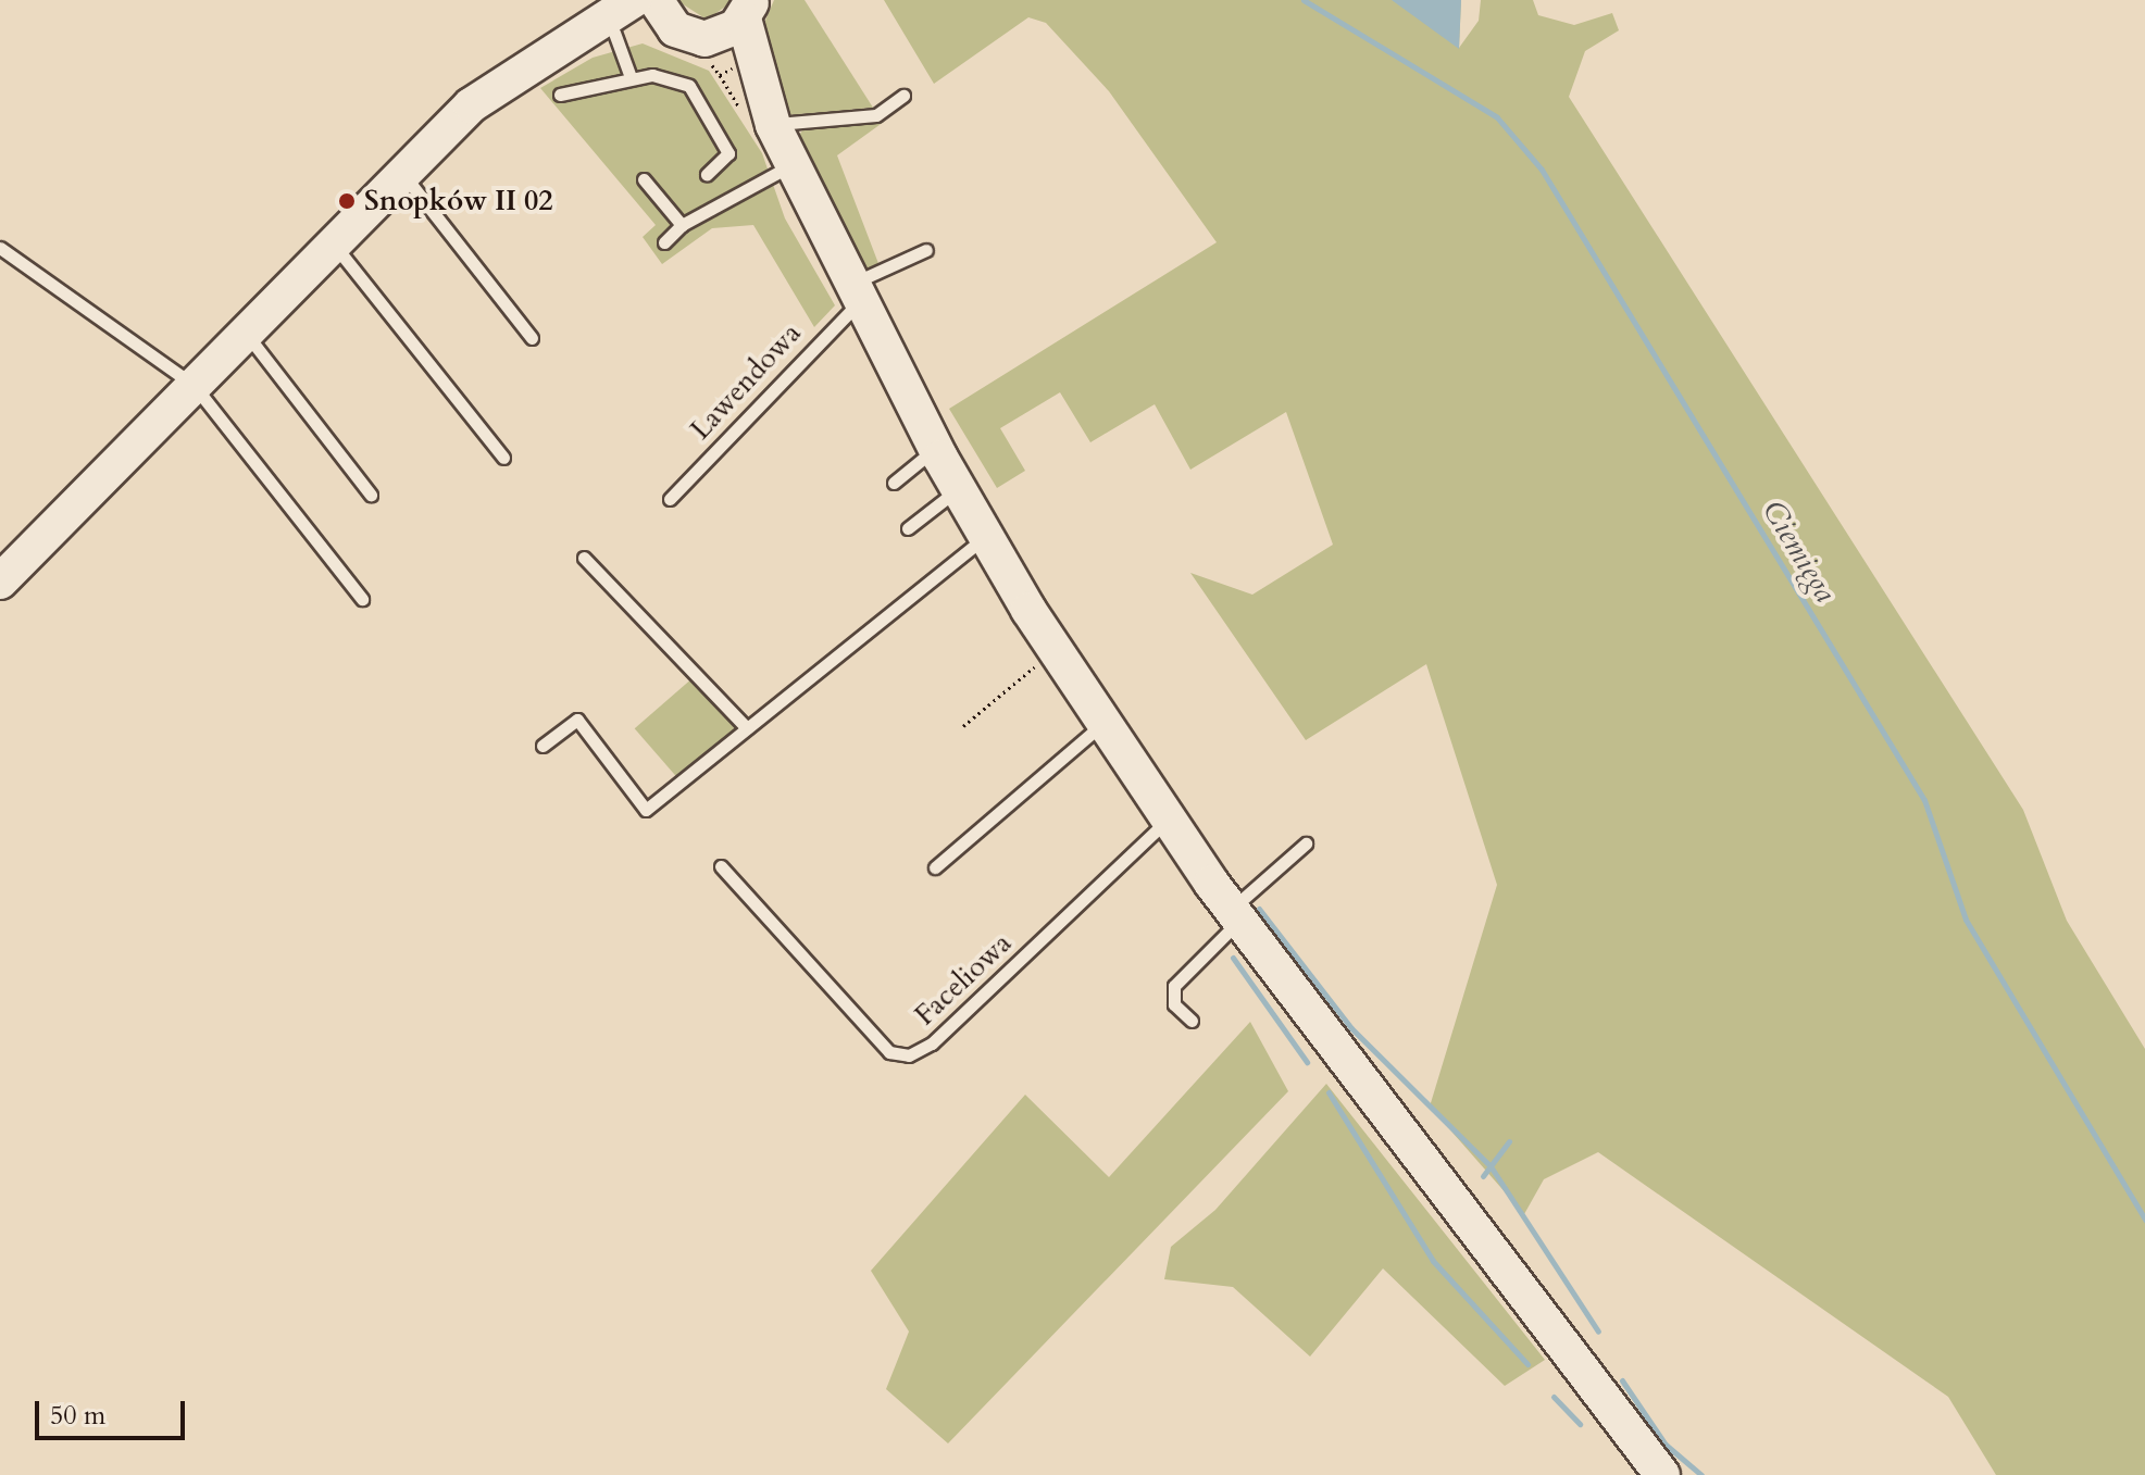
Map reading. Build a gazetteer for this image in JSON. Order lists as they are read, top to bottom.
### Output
{
  "streets": {
    "lane": ["Lawendowa", "Faceliowa"]
  },
  "water": ["Ciemięga"],
  "places": ["Snopków II 02"],
  "scale_bar": "50 m"
}
